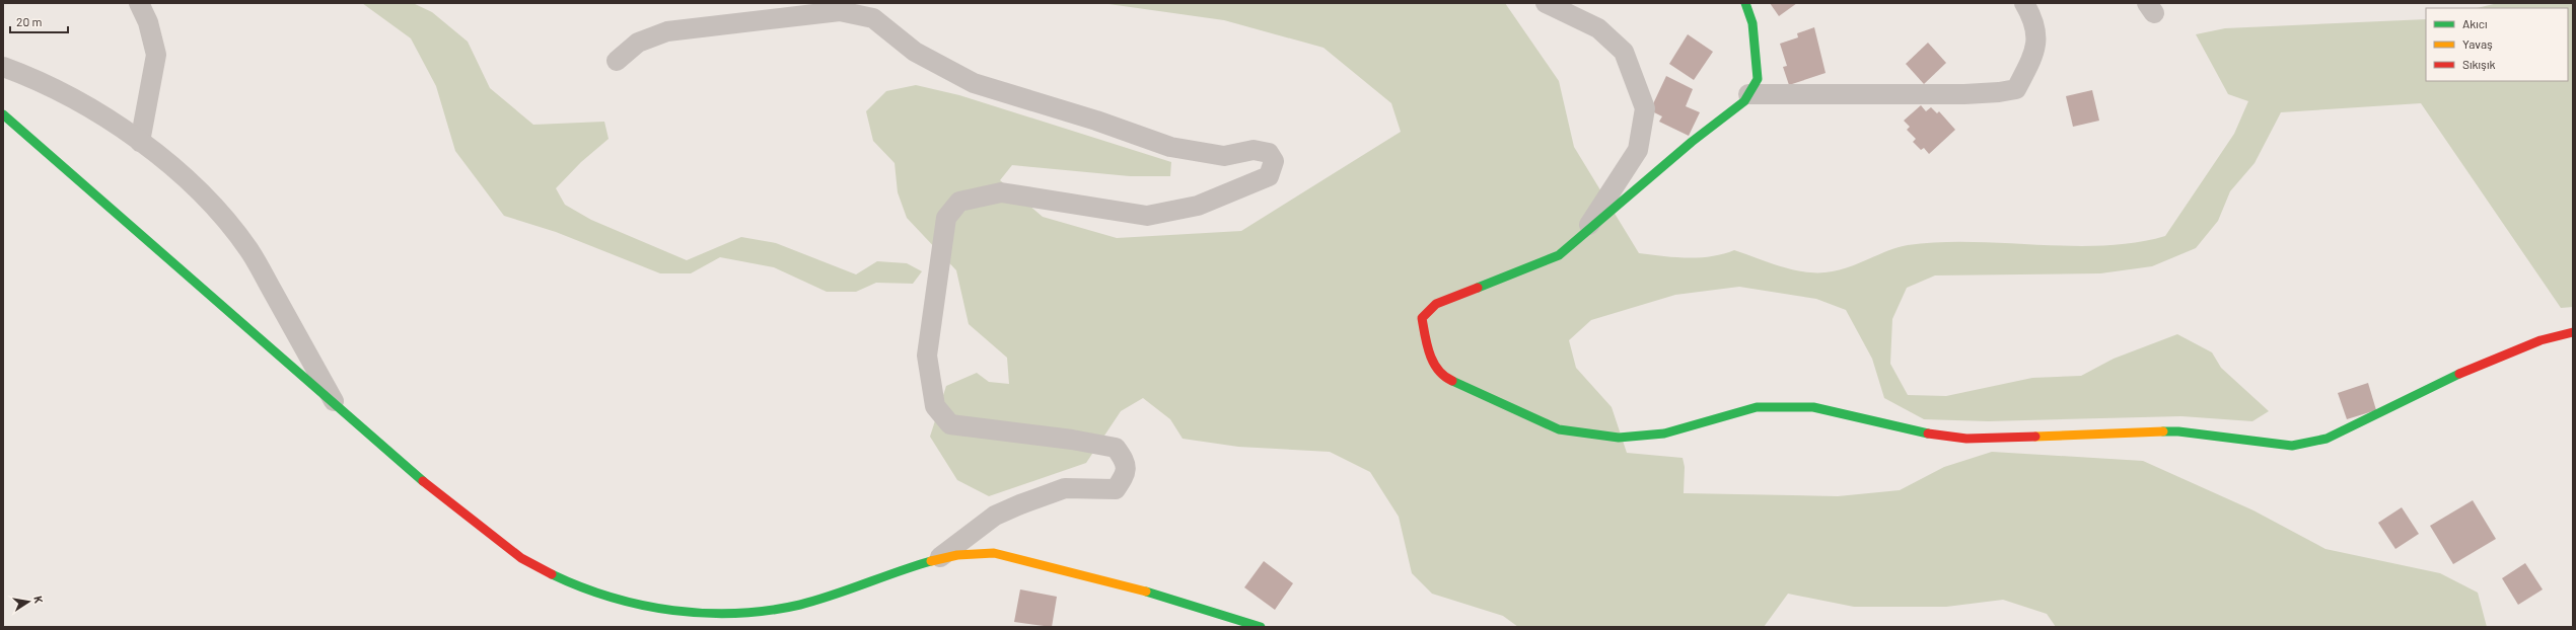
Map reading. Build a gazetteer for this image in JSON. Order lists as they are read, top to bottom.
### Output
{
  "legend": ["Akıcı", "Yavaş", "Sıkışık"],
  "scale_bar": "20 m",
  "north": "right"
}
